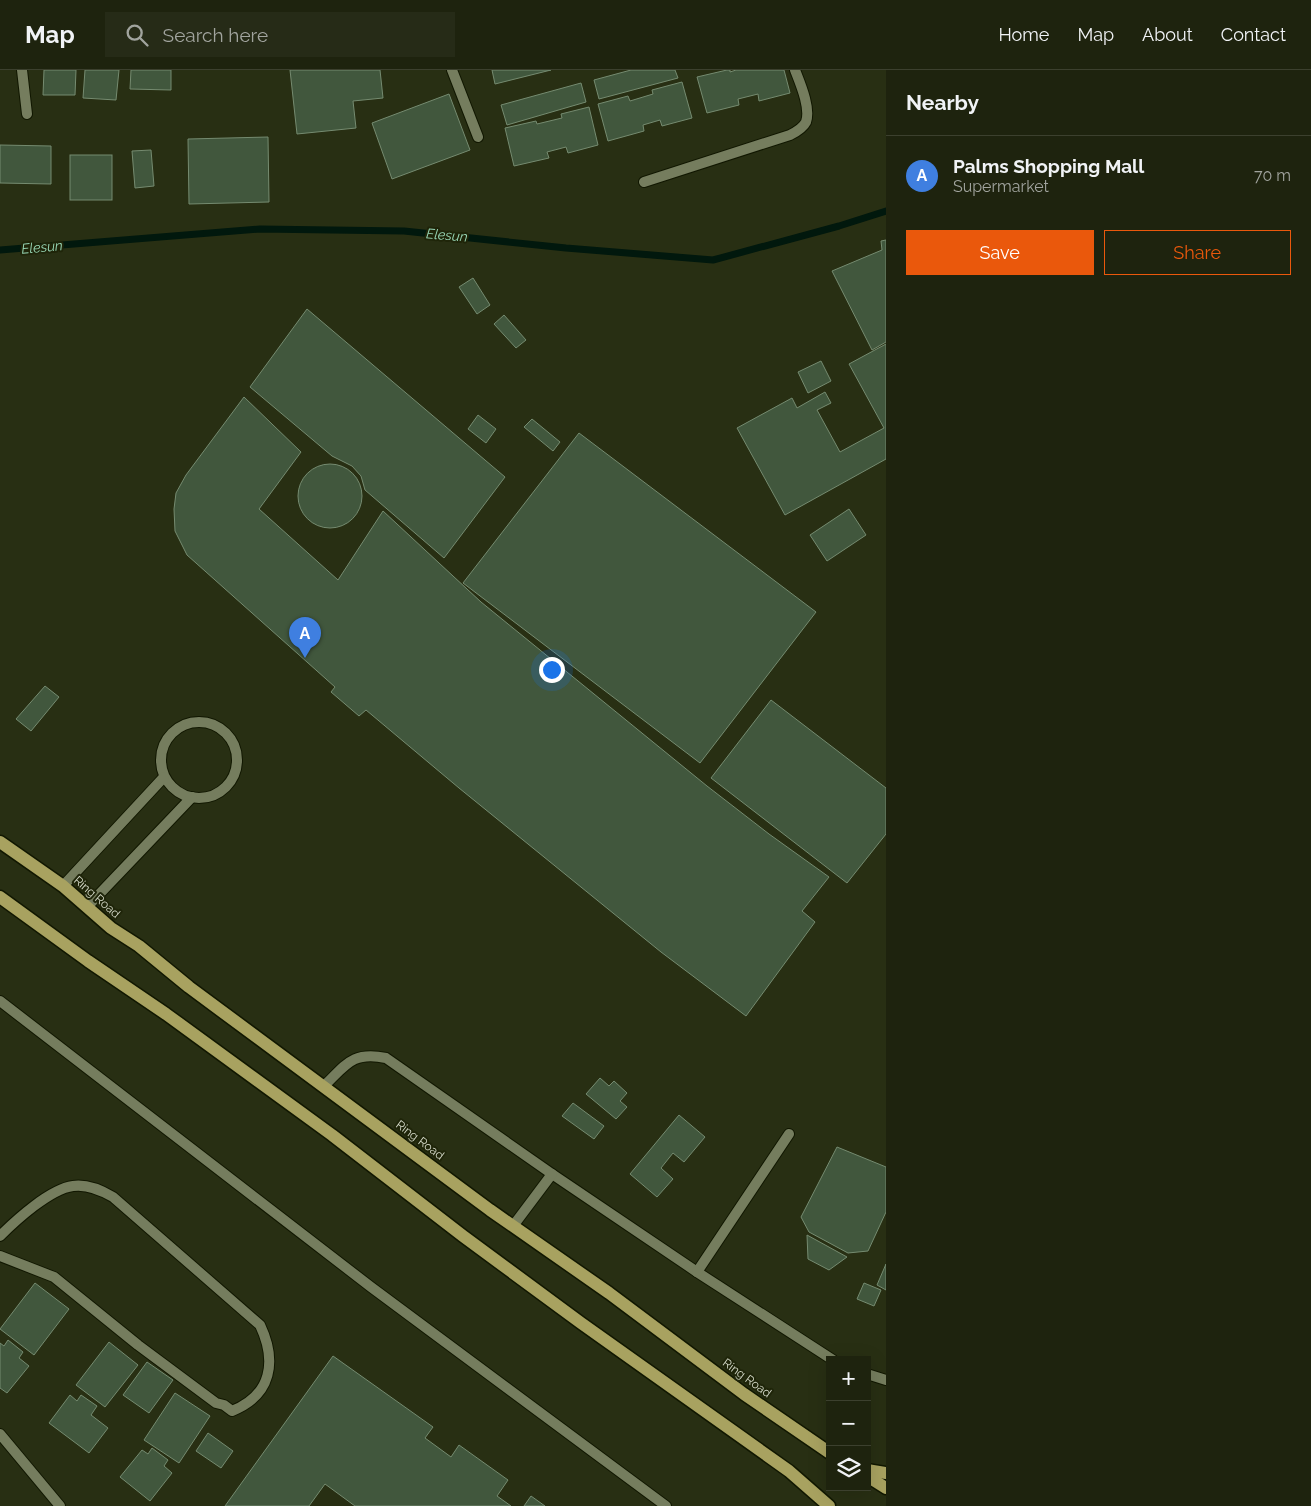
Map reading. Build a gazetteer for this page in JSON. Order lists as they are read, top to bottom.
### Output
{
  "streets": {
    "main road": ["Ring Road"]
  },
  "water": ["Elesun"],
  "page": {
    "header": "Map",
    "search": "Search here",
    "nav": [
      "Home",
      "Map",
      "About",
      "Contact"
    ],
    "heading": "Nearby",
    "list": [
      {
        "mark": "A",
        "name": "Palms Shopping Mall",
        "note": "Supermarket",
        "value": "70 m"
      }
    ],
    "buttons": ["Save", "Share"],
    "pins": "A",
    "map_buttons": ["+", "−"]
  }
}
